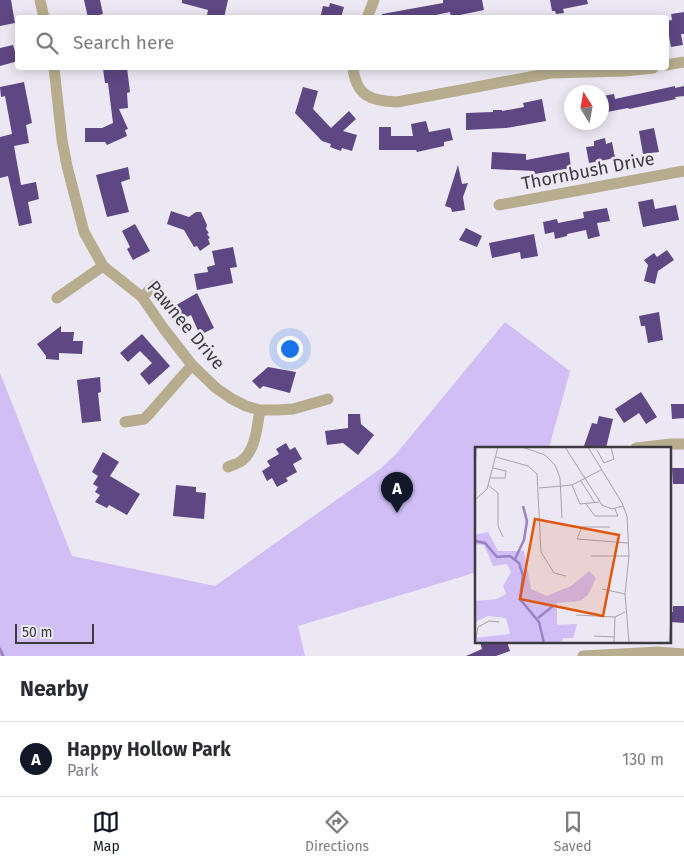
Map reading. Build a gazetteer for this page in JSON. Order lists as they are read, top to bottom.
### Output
{
  "streets": {
    "street": ["Thornbush Drive", "Pawnee Drive"]
  },
  "scale_bar": "50 m",
  "north": "top",
  "page": {
    "search": "Search here",
    "pins": "A",
    "scale": "50 m",
    "heading": "Nearby",
    "list": [
      {
        "mark": "A",
        "name": "Happy Hollow Park",
        "note": "Park",
        "value": "130 m"
      }
    ],
    "nav": ["Map", "Directions", "Saved"]
  }
}
